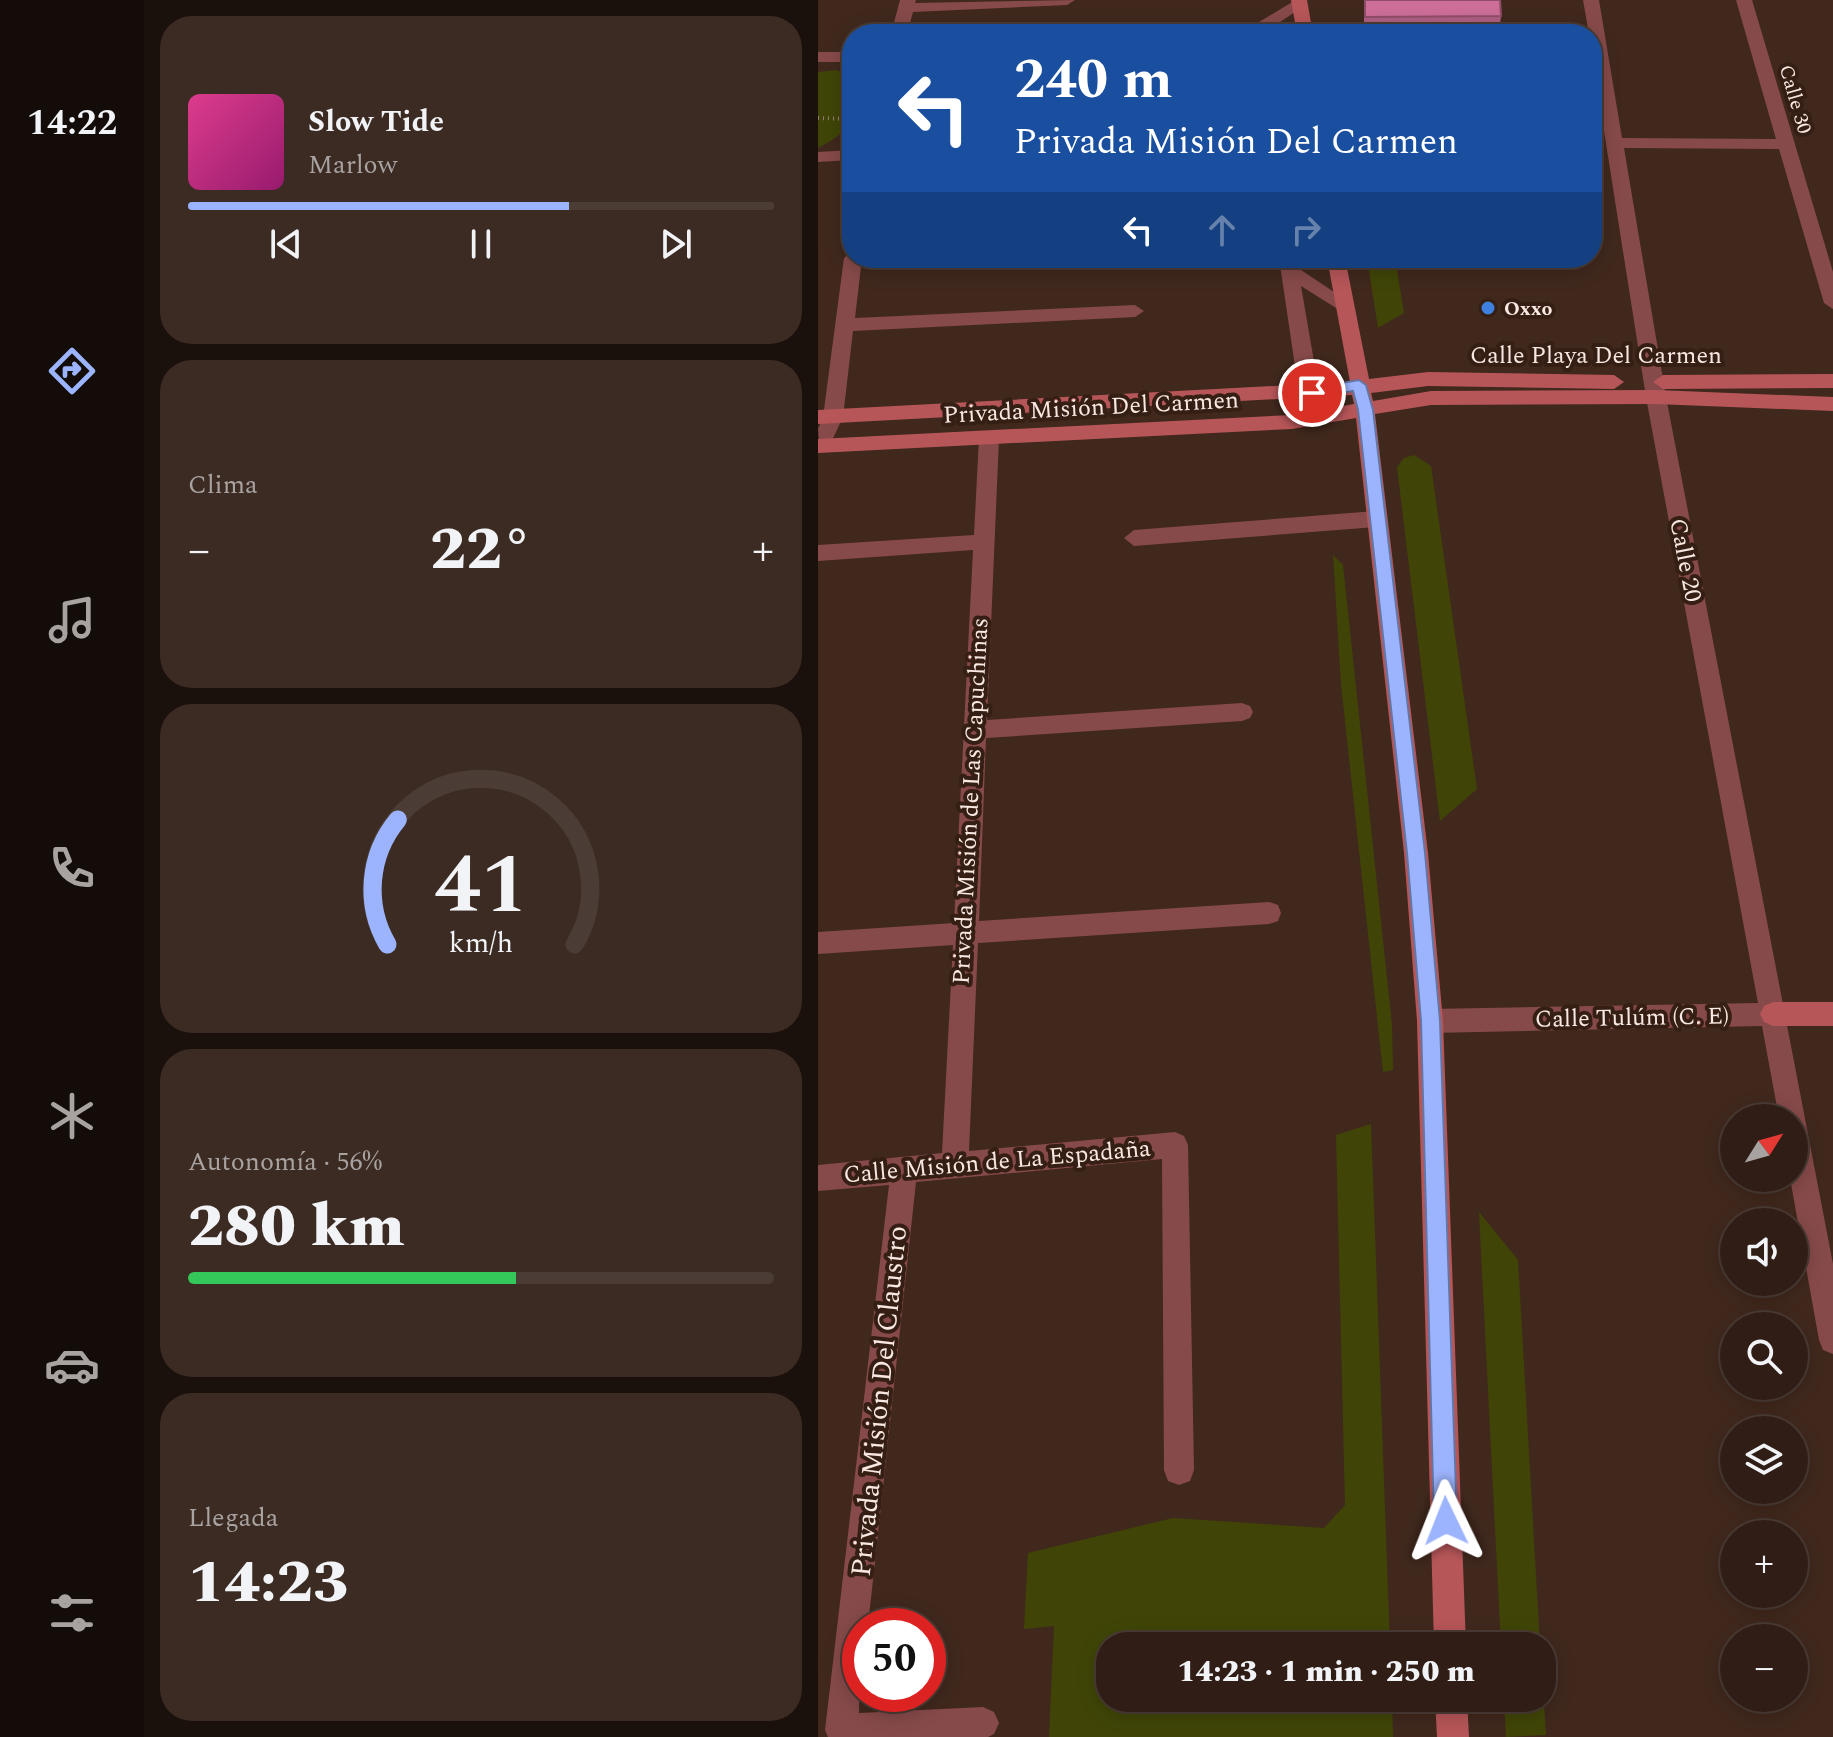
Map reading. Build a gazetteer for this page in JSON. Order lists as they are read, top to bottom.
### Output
{
  "streets": {
    "street": [
      "Calle 30",
      "Calle Playa Del Carmen",
      "Privada Misión Del Carmen",
      "Calle 20",
      "Privada Misión de Las Capuchinas",
      "Calle Tulúm (C. E)",
      "Calle Misión de La Espadaña",
      "Privada Misión Del Claustro"
    ]
  },
  "crossings": [
    ["Calle Playa Del Carmen", "Privada Misión Del Carmen"],
    ["Calle Playa Del Carmen", "Calle 20"],
    ["Privada Misión Del Carmen", "Privada Misión de Las Capuchinas"],
    ["Calle 20", "Calle Tulúm (C. E)"],
    ["Privada Misión de Las Capuchinas", "Calle Misión de La Espadaña"],
    ["Calle Misión de La Espadaña", "Privada Misión Del Claustro"]
  ],
  "places": ["Oxxo"],
  "north": "top right",
  "page": {
    "tabs": "14:22",
    "turn": ["240 m", "Privada Misión Del Carmen"],
    "song": ["Slow Tide", "Marlow"],
    "tile": [
      "Clima",
      ["Autonomía · 56%", "280 km"],
      ["Llegada", "14:23"]
    ],
    "heat": ["−", "22°", "+"],
    "map_buttons": ["+", "−"],
    "limit": "50",
    "trip": "14:23 · 1 min · 250 m",
    "gauge": ["41", "km/h"]
  }
}
